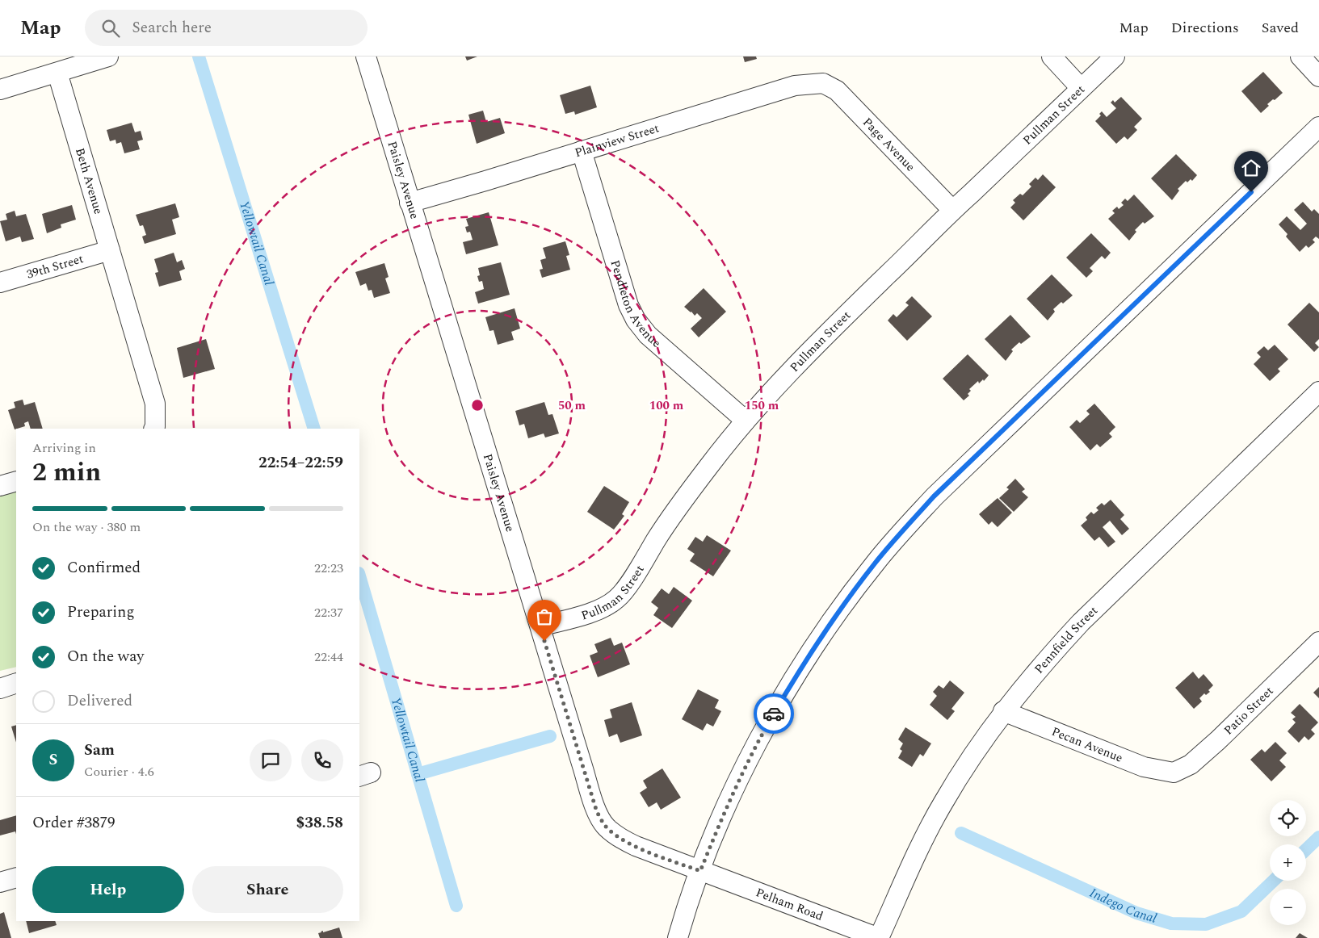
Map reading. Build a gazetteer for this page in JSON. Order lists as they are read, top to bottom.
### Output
{
  "streets": {
    "street": [
      "Pullman Street",
      "Plainview Street",
      "Page Avenue",
      "Paisley Avenue",
      "Beth Avenue",
      "39th Street",
      "Pendleton Avenue",
      "Pennfield Street",
      "Patio Street",
      "Pecan Avenue",
      "Pelham Road"
    ]
  },
  "crossings": [
    ["Pullman Street", "Page Avenue"],
    ["Pullman Street", "Paisley Avenue"],
    ["Pullman Street", "Pendleton Avenue"],
    ["Plainview Street", "Page Avenue"],
    ["Plainview Street", "Paisley Avenue"],
    ["Plainview Street", "Pendleton Avenue"],
    ["Paisley Avenue", "Pelham Road"],
    ["Beth Avenue", "39th Street"],
    ["Pennfield Street", "Pecan Avenue"],
    ["Pennfield Street", "Pelham Road"],
    ["Patio Street", "Pecan Avenue"]
  ],
  "water": ["Yellowtail Canal", "Indego Canal"],
  "page": {
    "header": "Map",
    "search": "Search here",
    "nav": ["Map", "Directions", "Saved"],
    "heading": ["2 min", "Arriving in", "22:54–22:59"],
    "panel": [
      "Sam",
      "Courier · 4.6",
      "Order #3879",
      "$38.58"
    ],
    "bar": "On the way · 380 m",
    "list": [
      ["Confirmed", "22:23"],
      ["Preparing", "22:37"],
      ["On the way", "22:44"],
      "Delivered"
    ],
    "round": "S",
    "map_buttons": ["+", "−"],
    "buttons": ["Help", "Share"]
  },
  "rings": ["50 m", "100 m", "150 m"]
}
